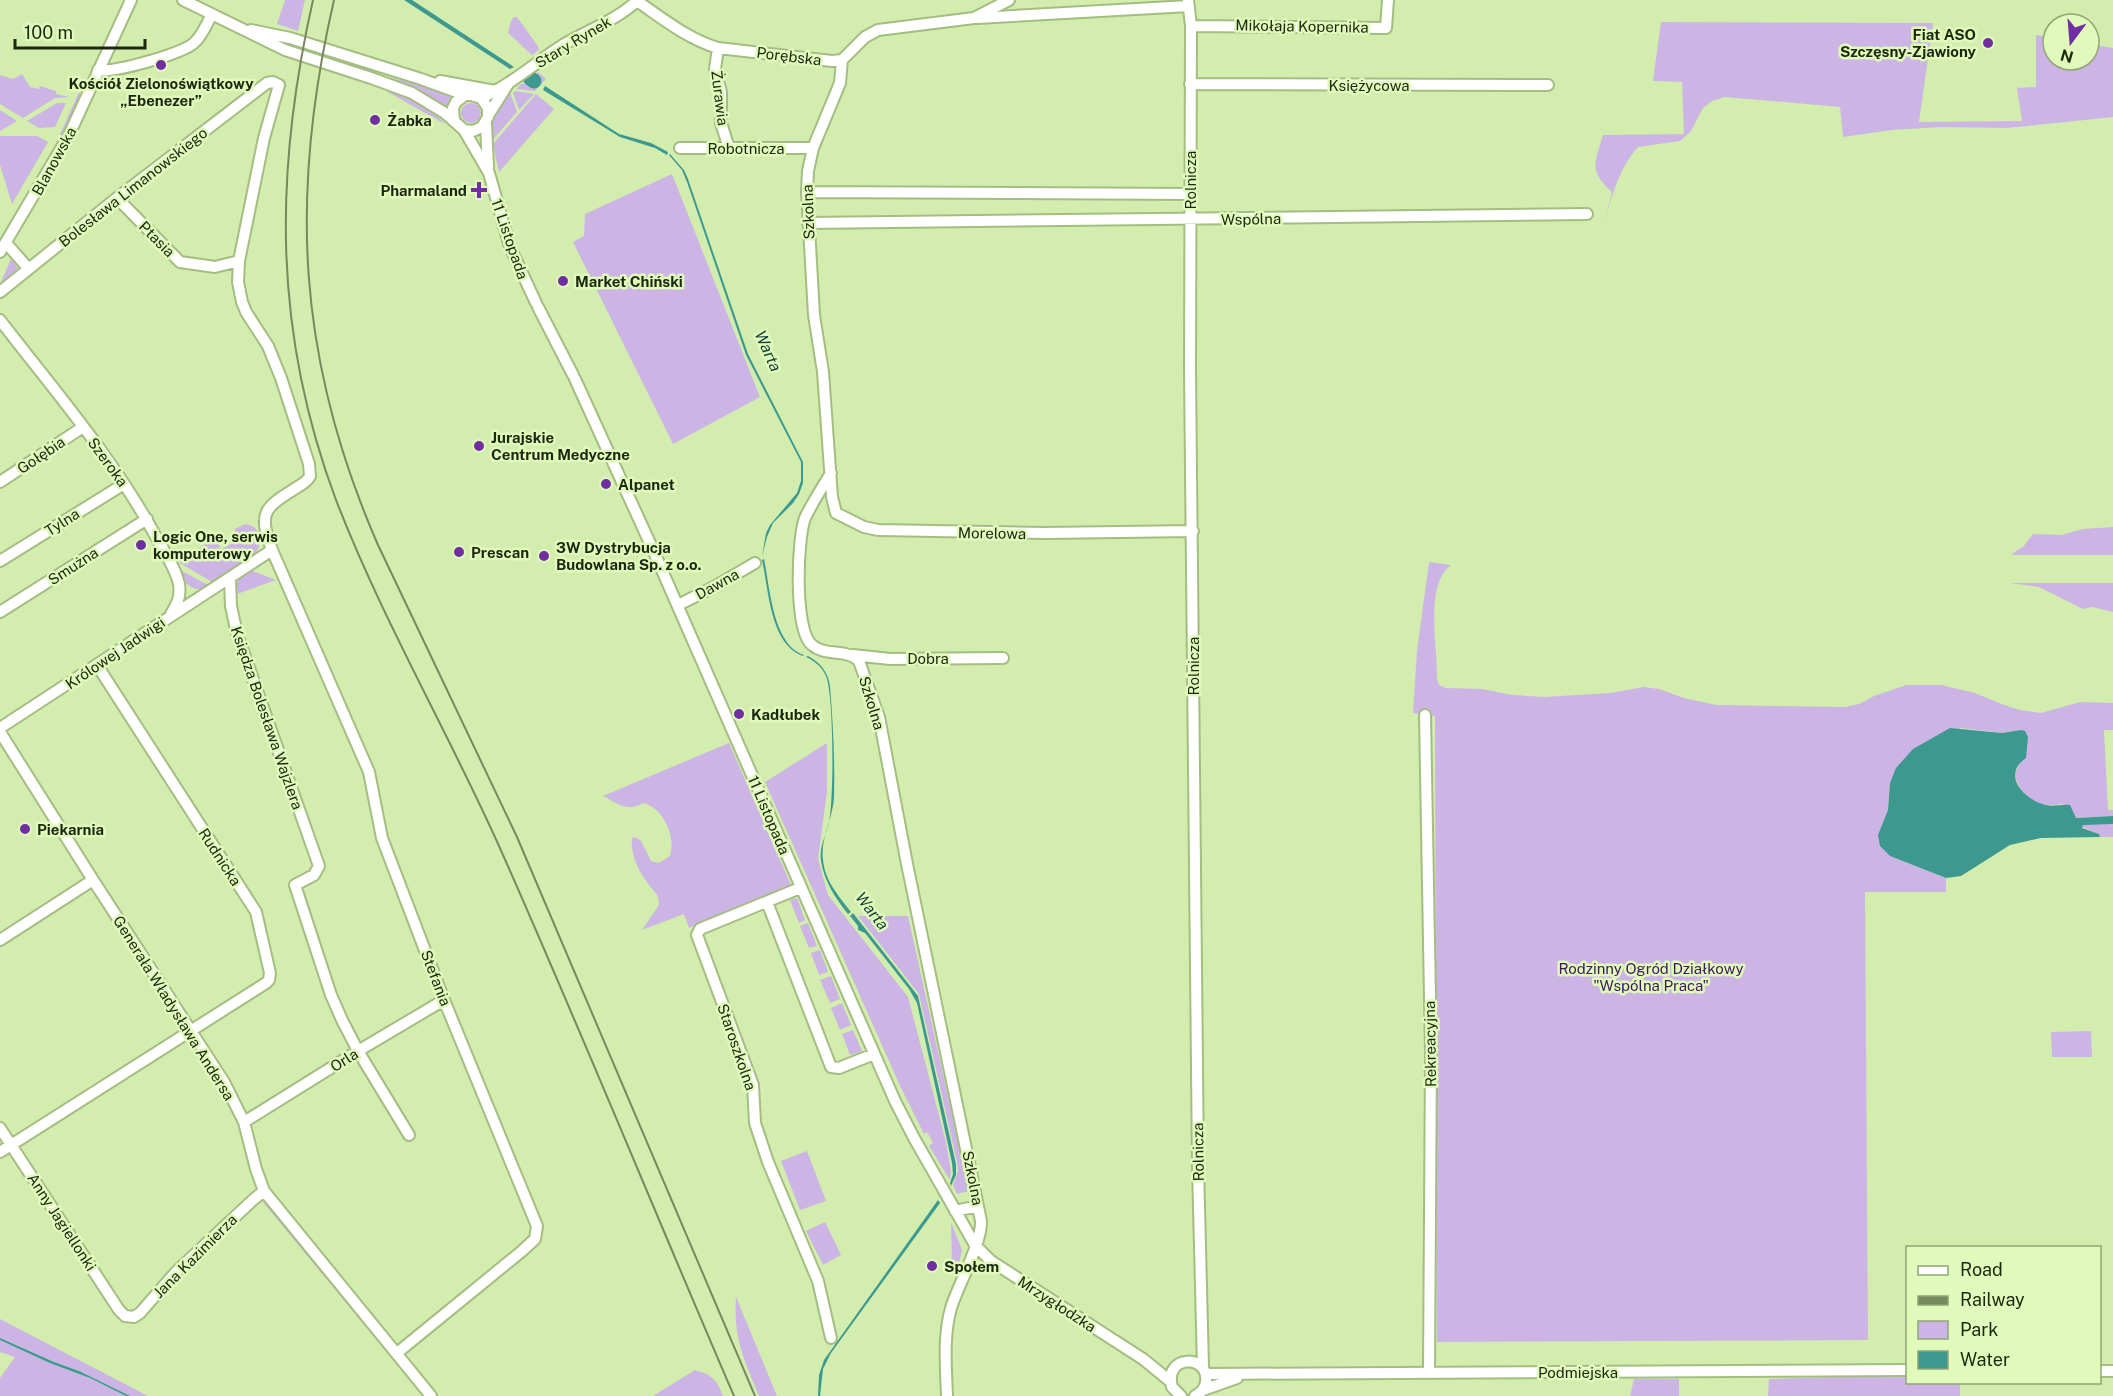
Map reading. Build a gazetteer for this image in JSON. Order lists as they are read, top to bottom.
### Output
{
  "streets": {
    "street": [
      "Mikołaja Kopernika",
      "Stary Rynek",
      "Porębska",
      "Księżycowa",
      "Żurawia",
      "Robotnicza",
      "Blanowska",
      "Rolnicza",
      "Bolesława Limanowskiego",
      "Szkolna",
      "Wspólna",
      "Ptasia",
      "11 Listopada",
      "Gołębia",
      "Szeroka",
      "Tylna",
      "Morelowa",
      "Smużna",
      "Dawna",
      "Królowej Jadwigi",
      "Dobra",
      "Księdza Bolesława Wajzlera",
      "Rudnicka",
      "Stefania",
      "Generała Władysława Andersa",
      "Rekreacyjna",
      "Staroszkolna",
      "Orla",
      "Anny Jagiellonki",
      "Jana Kazimierza",
      "Mrzygłodzka",
      "Podmiejska"
    ]
  },
  "crossings": [
    ["Mikołaja Kopernika", "Rolnicza"],
    ["Stary Rynek", "Porębska"],
    ["Stary Rynek", "11 Listopada"],
    ["Porębska", "Żurawia"],
    ["Porębska", "Szkolna"],
    ["Księżycowa", "Rolnicza"],
    ["Żurawia", "Robotnicza"],
    ["Robotnicza", "Szkolna"],
    ["Rolnicza", "Wspólna"],
    ["Rolnicza", "Morelowa"],
    ["Rolnicza", "Podmiejska"],
    ["Bolesława Limanowskiego", "Ptasia"],
    ["Szkolna", "Wspólna"],
    ["Szkolna", "11 Listopada"],
    ["Szkolna", "Morelowa"],
    ["Szkolna", "Dobra"],
    ["Szkolna", "Mrzygłodzka"],
    ["11 Listopada", "Dawna"],
    ["11 Listopada", "Staroszkolna"],
    ["11 Listopada", "Mrzygłodzka"],
    ["Gołębia", "Szeroka"],
    ["Szeroka", "Tylna"],
    ["Szeroka", "Smużna"],
    ["Szeroka", "Królowej Jadwigi"],
    ["Królowej Jadwigi", "Księdza Bolesława Wajzlera"],
    ["Królowej Jadwigi", "Rudnicka"],
    ["Królowej Jadwigi", "Generała Władysława Andersa"],
    ["Księdza Bolesława Wajzlera", "Orla"],
    ["Rudnicka", "Generała Władysława Andersa"],
    ["Stefania", "Generała Władysława Andersa"],
    ["Stefania", "Orla"],
    ["Generała Władysława Andersa", "Orla"],
    ["Generała Władysława Andersa", "Jana Kazimierza"],
    ["Rekreacyjna", "Podmiejska"],
    ["Anny Jagiellonki", "Jana Kazimierza"]
  ],
  "water": ["Warta"],
  "parks": ["Rodzinny Ogród Działkowy \"Wspólna Praca\""],
  "places": {
    "other": [
      "Fiat ASO Szczęsny-Zjawiony",
      "Kościół Zielonoświątkowy „Ebenezer”",
      "Żabka",
      "Market Chiński",
      "Jurajskie Centrum Medyczne",
      "Alpanet",
      "Logic One, serwis komputerowy",
      "Prescan",
      "3W Dystrybucja Budowlana Sp. z o.o.",
      "Kadłubek",
      "Piekarnia",
      "Społem"
    ],
    "health": ["Pharmaland"]
  },
  "legend": [
    "Road",
    "Railway",
    "Park",
    "Water"
  ],
  "scale_bar": "100 m",
  "north": "bottom"
}
